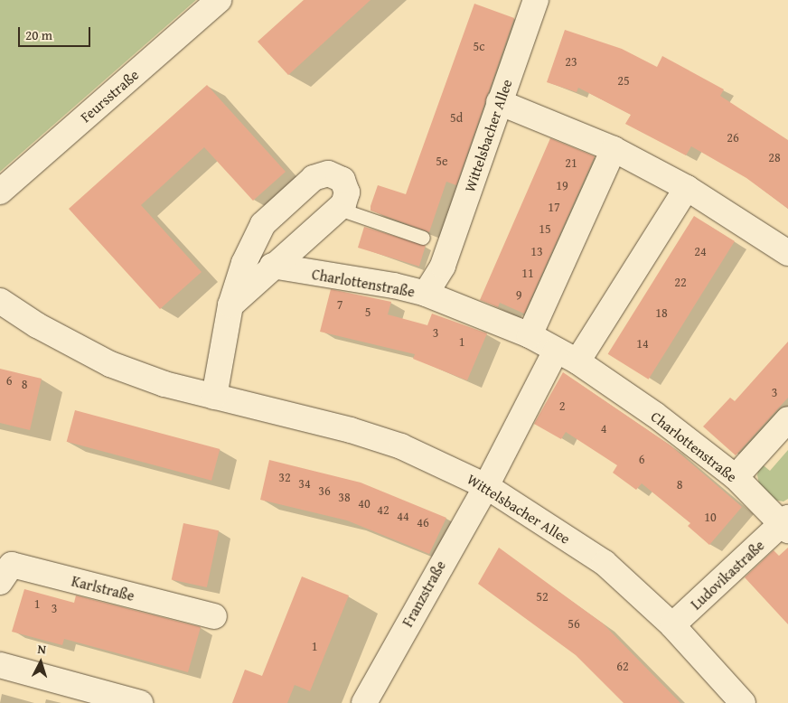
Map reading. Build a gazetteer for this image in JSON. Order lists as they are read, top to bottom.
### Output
{
  "streets": {
    "street": [
      "Feursstraße",
      "Wittelsbacher Allee",
      "Charlottenstraße",
      "Ludovikastraße",
      "Karlstraße",
      "Franzstraße"
    ]
  },
  "crossings": [
    ["Wittelsbacher Allee", "Charlottenstraße"],
    ["Wittelsbacher Allee", "Ludovikastraße"],
    ["Wittelsbacher Allee", "Franzstraße"],
    ["Charlottenstraße", "Ludovikastraße"]
  ],
  "house_numbers": [
    "5c",
    "23",
    "25",
    "5d",
    "26",
    "28",
    "5e",
    "21",
    "19",
    "17",
    "15",
    "13",
    "24",
    "11",
    "22",
    "9",
    "7",
    "5",
    "18",
    "3",
    "1",
    "14",
    "6",
    "8",
    "3",
    "2",
    "4",
    "6",
    "32",
    "34",
    "8",
    "36",
    "38",
    "40",
    "42",
    "44",
    "10",
    "46",
    "52",
    "1",
    "3",
    "56",
    "1",
    "62"
  ],
  "scale_bar": "20 m",
  "north": "top"
}
